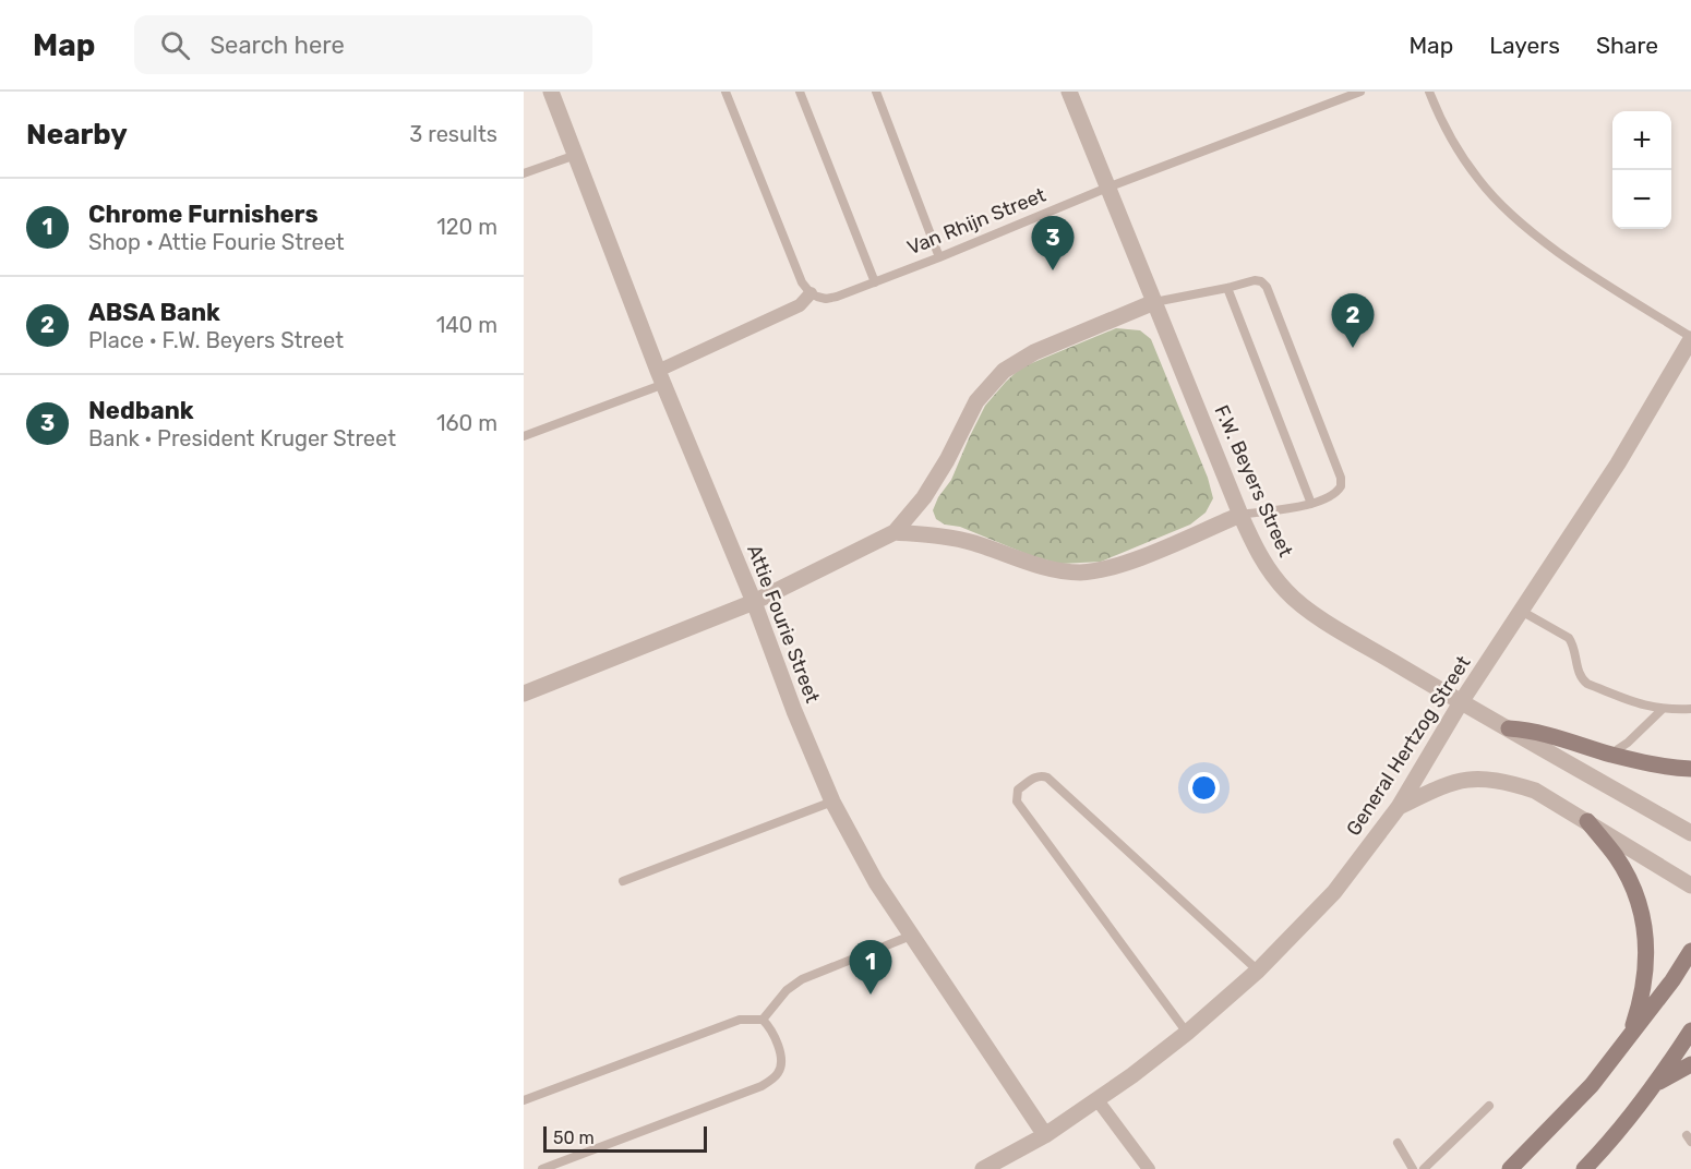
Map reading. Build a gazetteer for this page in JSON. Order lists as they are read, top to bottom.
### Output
{
  "streets": {
    "street": ["F.W. Beyers Street", "Attie Fourie Street", "General Hertzog Street"],
    "lane": ["Van Rhijn Street"]
  },
  "crossings": [
    ["Van Rhijn Street", "F.W. Beyers Street"],
    ["F.W. Beyers Street", "General Hertzog Street"],
    ["Attie Fourie Street", "General Hertzog Street"]
  ],
  "scale_bar": "50 m",
  "page": {
    "header": "Map",
    "search": "Search here",
    "nav": ["Map", "Layers", "Share"],
    "heading": ["Nearby", "3 results"],
    "map_buttons": ["+", "−"],
    "list": [
      {
        "mark": "1",
        "name": "Chrome Furnishers",
        "note": "Shop · Attie Fourie Street",
        "value": "120 m"
      },
      {
        "mark": "2",
        "name": "ABSA Bank",
        "note": "Place · F.W. Beyers Street",
        "value": "140 m"
      },
      {
        "mark": "3",
        "name": "Nedbank",
        "note": "Bank · President Kruger Street",
        "value": "160 m"
      }
    ],
    "pins": ["3", "2", "1"],
    "scale": "50 m"
  }
}
